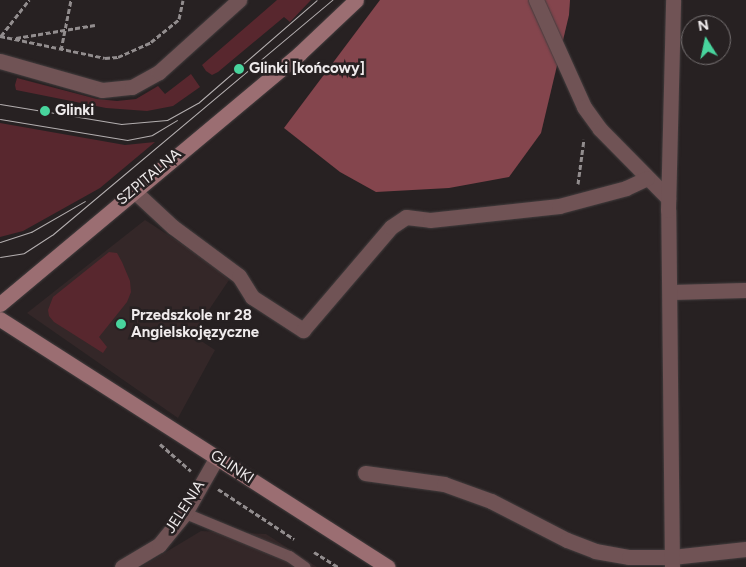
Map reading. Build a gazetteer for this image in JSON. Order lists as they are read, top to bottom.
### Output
{
  "streets": {
    "street": ["SZPITALNA", "GLINKI", "JELENIA"]
  },
  "crossings": [
    ["GLINKI", "JELENIA"]
  ],
  "places": ["Glinki [końcowy]", "Glinki", "Przedszkole nr 28 Angielskojęzyczne"],
  "north": "top"
}
